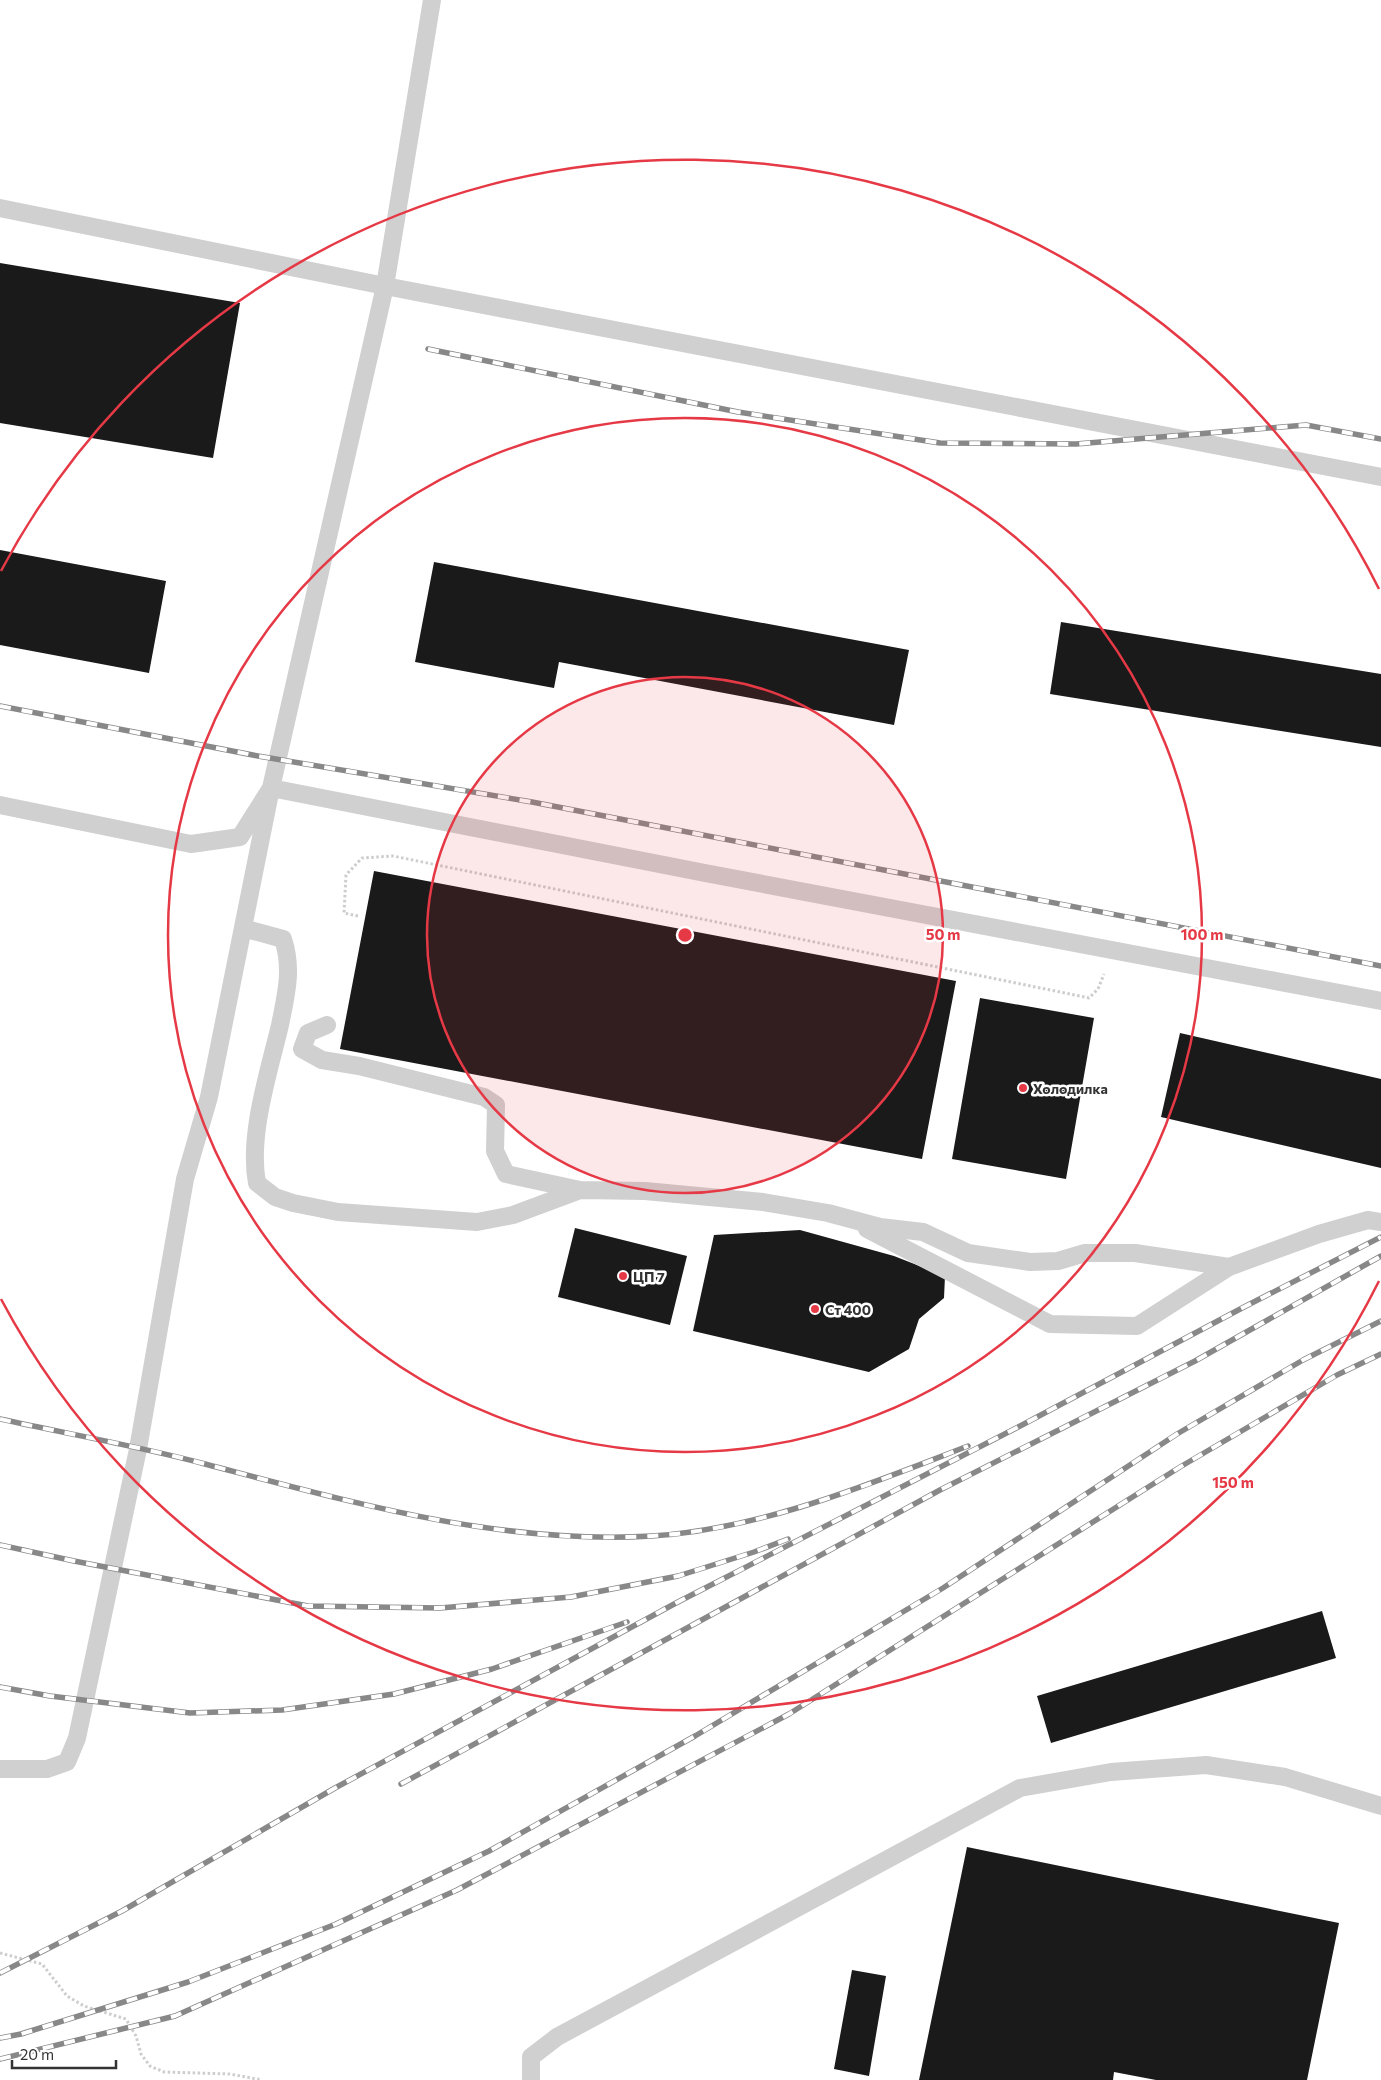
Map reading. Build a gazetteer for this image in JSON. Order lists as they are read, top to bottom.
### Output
{
  "places": ["Холодилка", "ЦП 7", "Ст 400"],
  "scale_bar": "20 m",
  "rings": ["50 m", "100 m", "150 m"]
}
